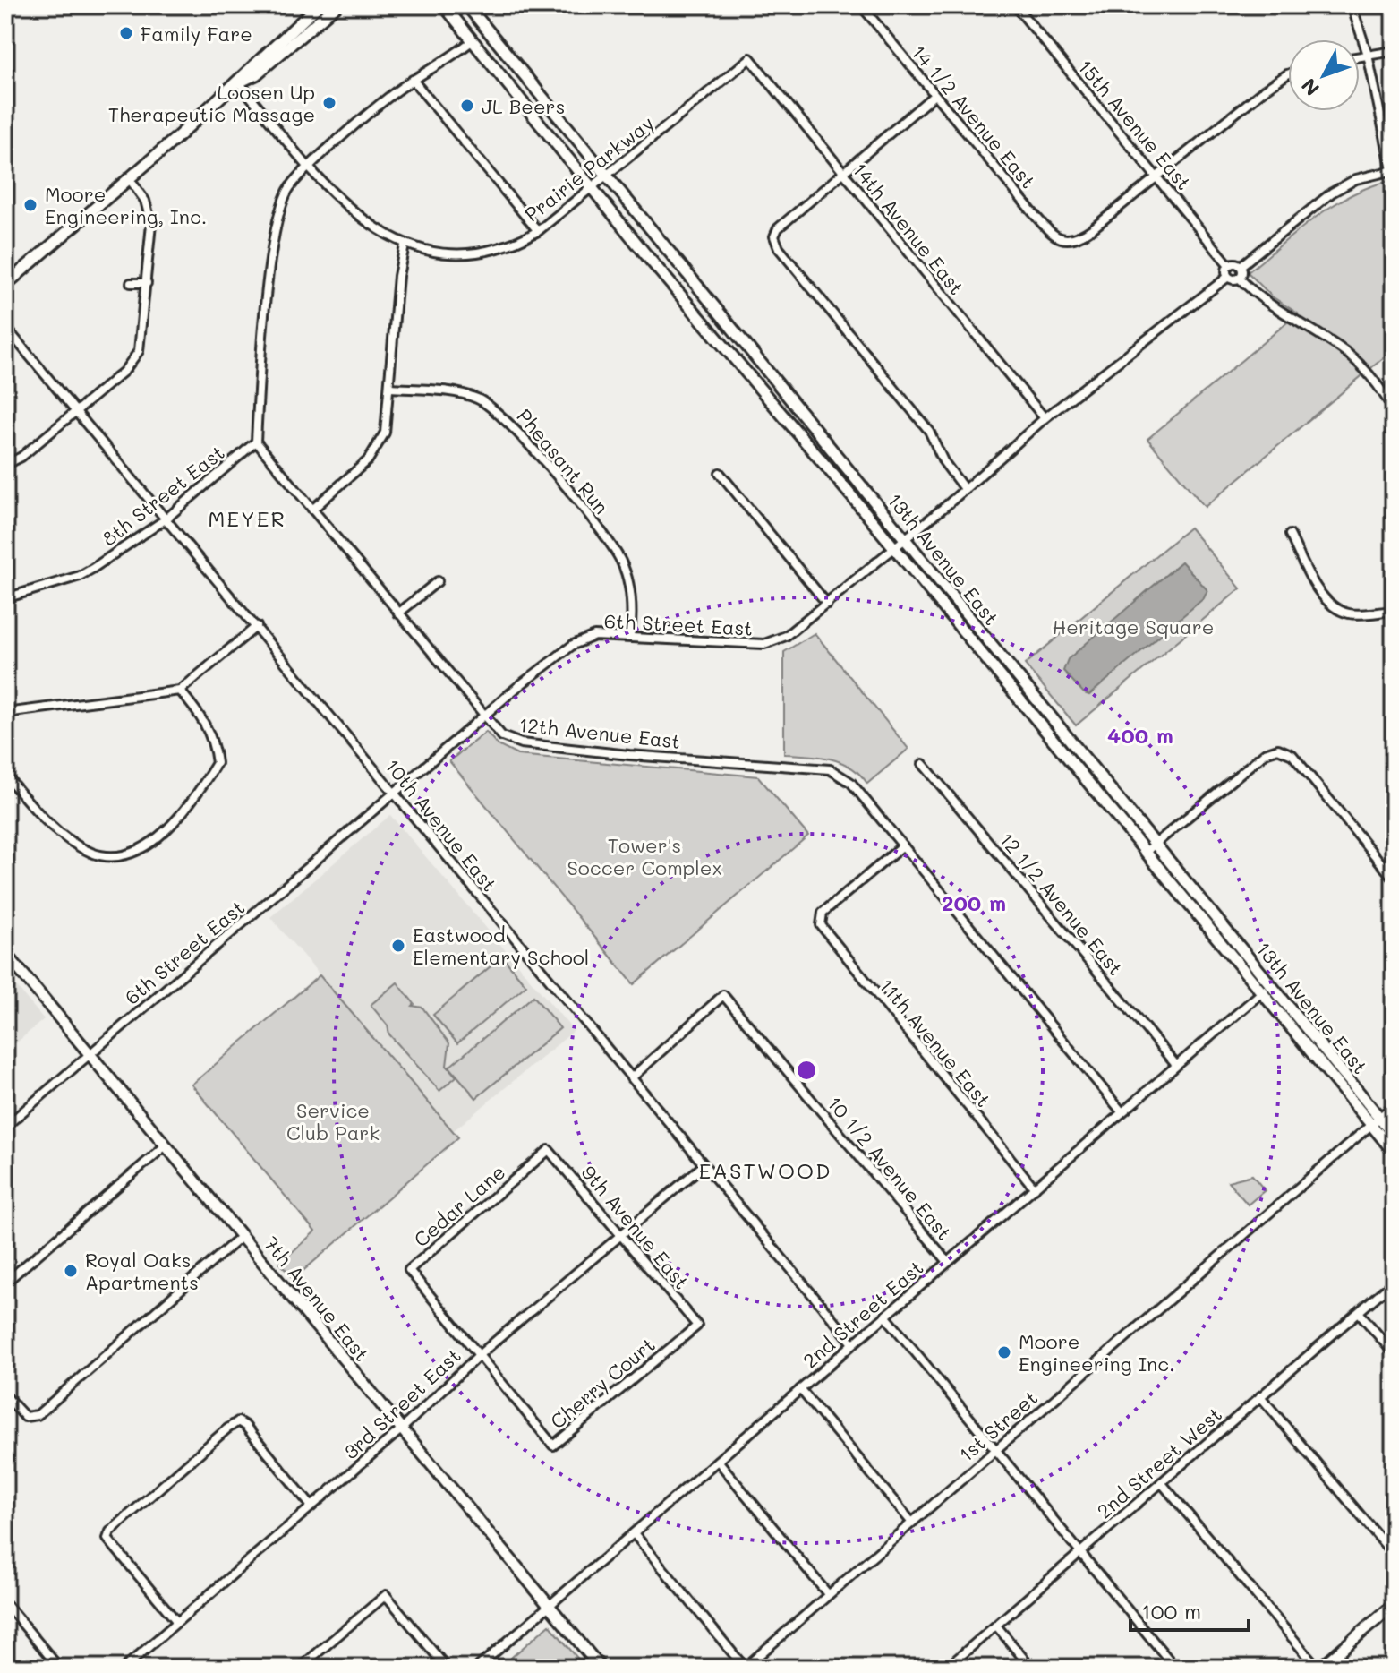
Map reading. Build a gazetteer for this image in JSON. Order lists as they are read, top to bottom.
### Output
{
  "streets": {
    "main road": ["13th Avenue East", "7th Avenue East"],
    "street": [
      "14 1/2 Avenue East",
      "15th Avenue East",
      "Prairie Parkway",
      "14th Avenue East",
      "Pheasant Run",
      "8th Street East",
      "6th Street East",
      "12th Avenue East",
      "10th Avenue East",
      "12 1/2 Avenue East",
      "11th Avenue East",
      "10 1/2 Avenue East",
      "Cedar Lane",
      "9th Avenue East",
      "2nd Street East",
      "Cherry Court",
      "3rd Street East",
      "1st Street",
      "2nd Street West"
    ]
  },
  "crossings": [
    ["14 1/2 Avenue East", "15th Avenue East"],
    ["15th Avenue East", "6th Street East"],
    ["Prairie Parkway", "14th Avenue East"],
    ["Prairie Parkway", "13th Avenue East"],
    ["14th Avenue East", "6th Street East"],
    ["Pheasant Run", "6th Street East"],
    ["8th Street East", "12th Avenue East"],
    ["8th Street East", "10th Avenue East"],
    ["13th Avenue East", "6th Street East"],
    ["13th Avenue East", "2nd Street East"],
    ["13th Avenue East", "1st Street"],
    ["6th Street East", "12th Avenue East"],
    ["6th Street East", "10th Avenue East"],
    ["6th Street East", "7th Avenue East"],
    ["12th Avenue East", "11th Avenue East"],
    ["12th Avenue East", "2nd Street East"],
    ["10th Avenue East", "10 1/2 Avenue East"],
    ["10th Avenue East", "2nd Street East"],
    ["10th Avenue East", "3rd Street East"],
    ["12 1/2 Avenue East", "2nd Street East"],
    ["11th Avenue East", "2nd Street East"],
    ["10 1/2 Avenue East", "2nd Street East"],
    ["Cedar Lane", "9th Avenue East"],
    ["Cedar Lane", "Cherry Court"],
    ["Cedar Lane", "3rd Street East"],
    ["9th Avenue East", "Cherry Court"],
    ["9th Avenue East", "3rd Street East"],
    ["7th Avenue East", "2nd Street East"],
    ["7th Avenue East", "3rd Street East"],
    ["Cherry Court", "3rd Street East"]
  ],
  "districts": ["MEYER", "EASTWOOD"],
  "parks": ["Heritage Square", "Tower's Soccer Complex", "Service Club Park"],
  "places": [
    "Family Fare",
    "Loosen Up Therapeutic Massage",
    "JL Beers",
    "Moore Engineering, Inc.",
    "Eastwood Elementary School",
    "Royal Oaks Apartments",
    "Moore Engineering Inc."
  ],
  "scale_bar": "100 m",
  "north": "bottom left",
  "rings": ["400 m", "200 m"]
}
